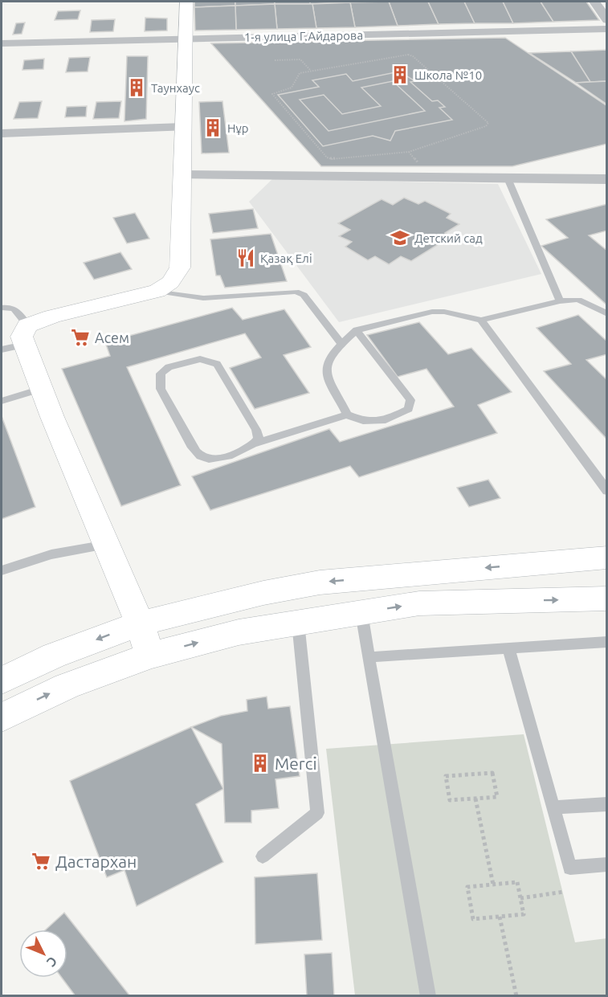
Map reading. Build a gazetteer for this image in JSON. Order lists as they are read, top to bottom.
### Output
{
  "streets": {
    "street": ["1-я улица Г.Айдарова"]
  },
  "places": {
    "building": [
      "Школа №10",
      "Таунхаус",
      "Нұр",
      "Merci"
    ],
    "school or university": ["Детский сад"],
    "restaurant": ["Қазақ Елі"],
    "supermarket": ["Асем", "Дастархан"]
  },
  "north": "bottom right"
}
